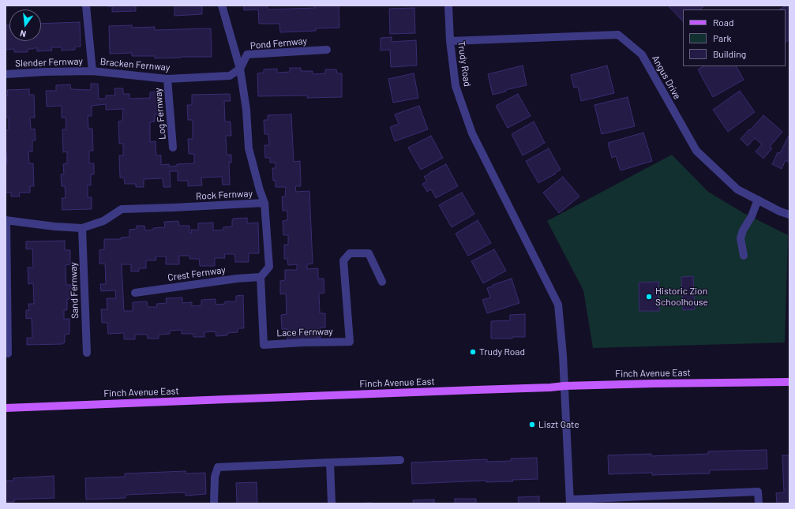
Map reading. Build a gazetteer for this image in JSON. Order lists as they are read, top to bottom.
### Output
{
  "streets": {
    "main road": ["Finch Avenue East"],
    "street": [
      "Pond Fernway",
      "Slender Fernway",
      "Trudy Road",
      "Bracken Fernway",
      "Angus Drive",
      "Log Fernway",
      "Rock Fernway",
      "Crest Fernway",
      "Sand Fernway",
      "Lace Fernway"
    ]
  },
  "crossings": [
    ["Pond Fernway", "Bracken Fernway"],
    ["Pond Fernway", "Rock Fernway"],
    ["Slender Fernway", "Bracken Fernway"],
    ["Trudy Road", "Angus Drive"],
    ["Trudy Road", "Finch Avenue East"],
    ["Bracken Fernway", "Log Fernway"],
    ["Bracken Fernway", "Rock Fernway"],
    ["Rock Fernway", "Sand Fernway"],
    ["Crest Fernway", "Lace Fernway"]
  ],
  "places": ["Historic Zion Schoolhouse", "Trudy Road", "Liszt Gate"],
  "legend": ["Road", "Park", "Building"],
  "north": "bottom"
}
